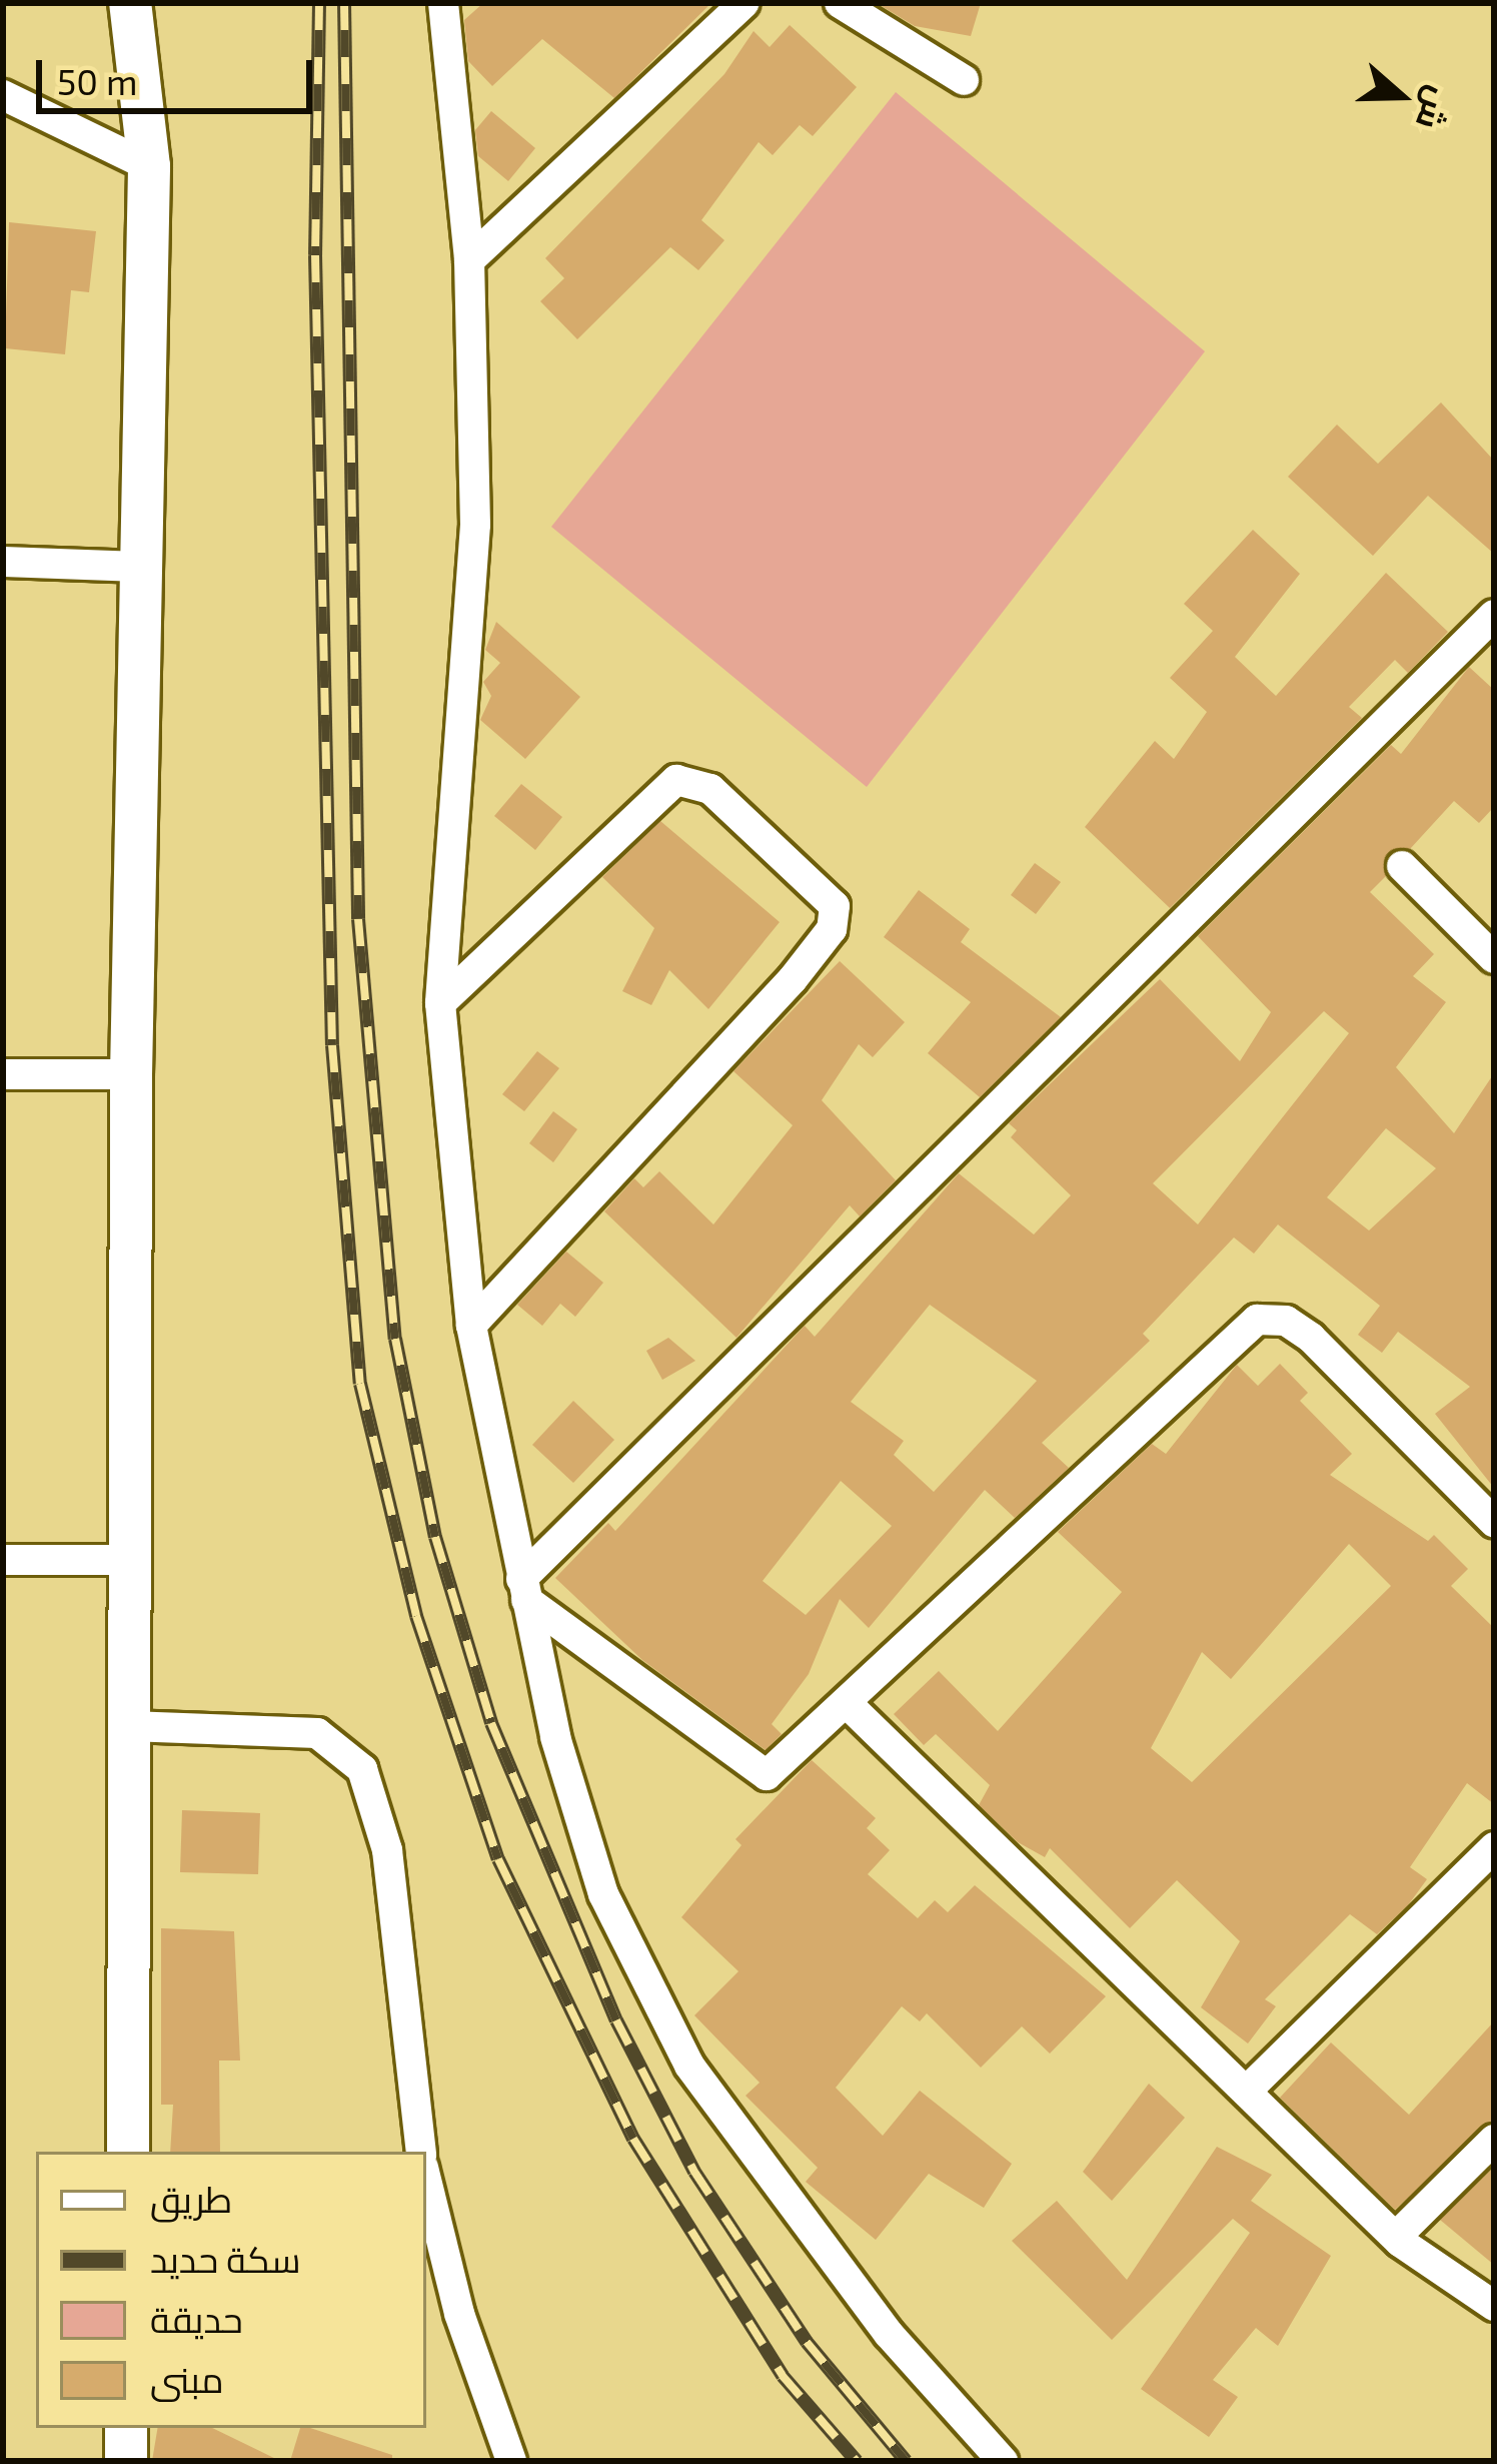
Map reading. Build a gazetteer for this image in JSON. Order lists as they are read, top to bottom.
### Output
{
  "legend": [
    "طريق",
    "سكة حديد",
    "حديقة",
    "مبنى"
  ],
  "scale_bar": "50 m",
  "north": "right"
}
